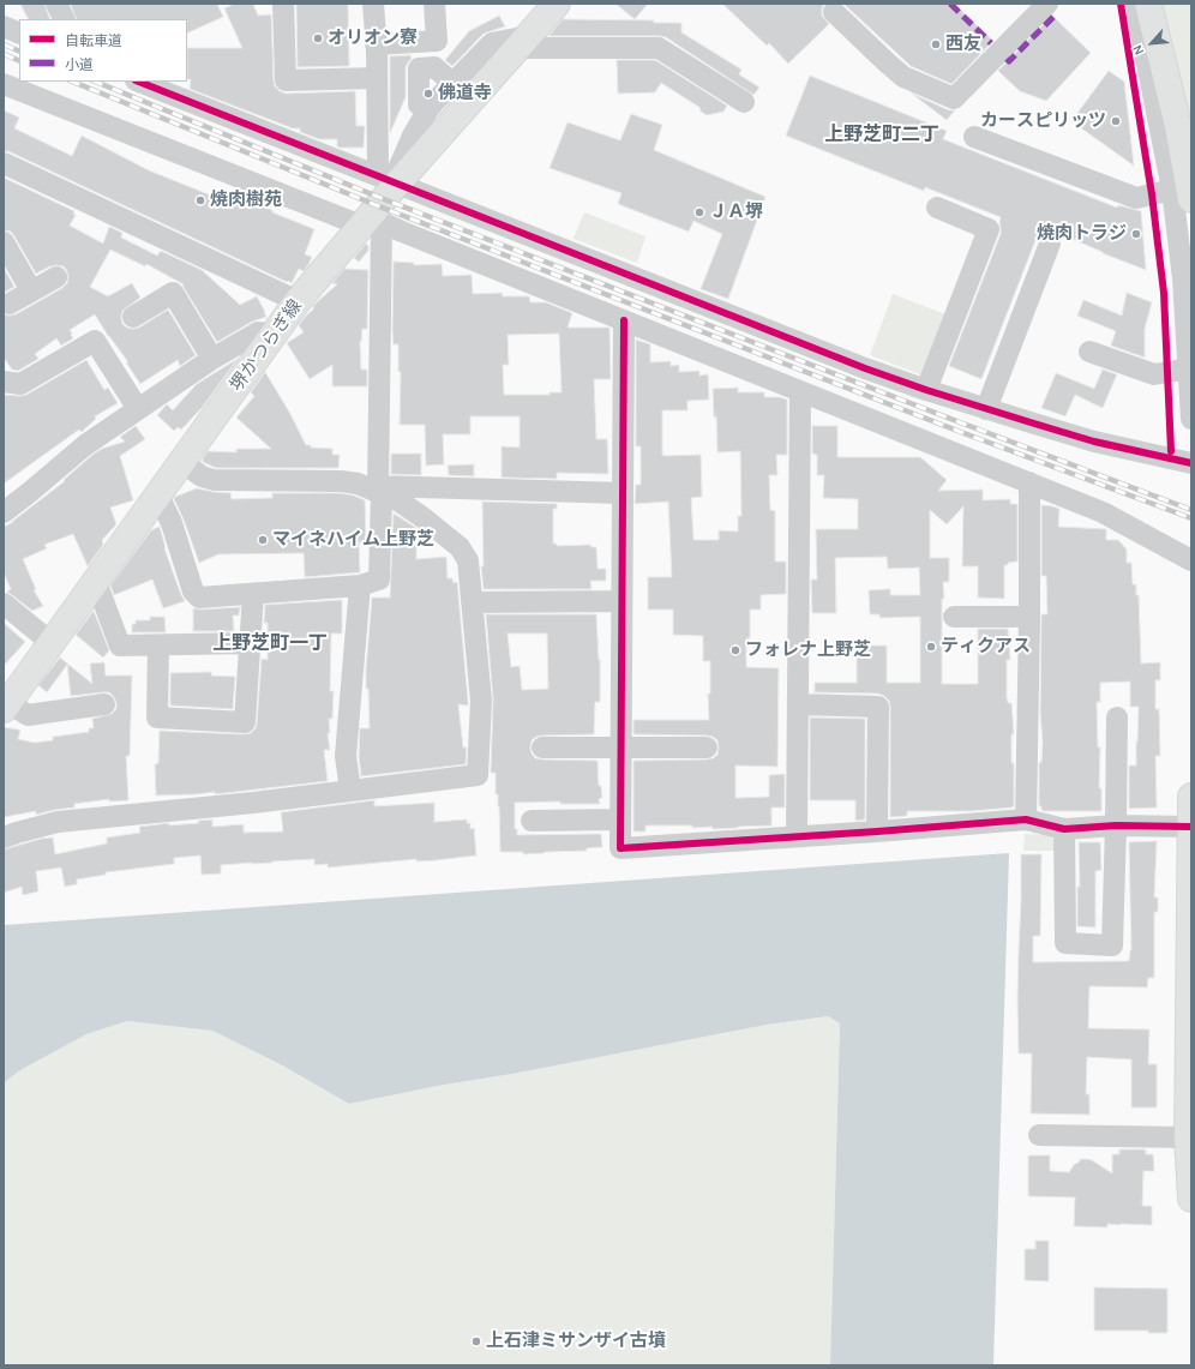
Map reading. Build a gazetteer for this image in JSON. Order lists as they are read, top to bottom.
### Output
{
  "streets": {
    "main road": ["堺かつらぎ線"]
  },
  "districts": ["上野芝町二丁", "上野芝町一丁"],
  "places": [
    "オリオン寮",
    "西友",
    "佛道寺",
    "カースピリッツ",
    "焼肉樹苑",
    "ＪＡ堺",
    "焼肉トラジ",
    "マイネハイム上野芝",
    "ティクアス",
    "フォレナ上野芝",
    "上石津ミサンザイ古墳"
  ],
  "legend": ["自転車道", "小道"],
  "north": "bottom left"
}
